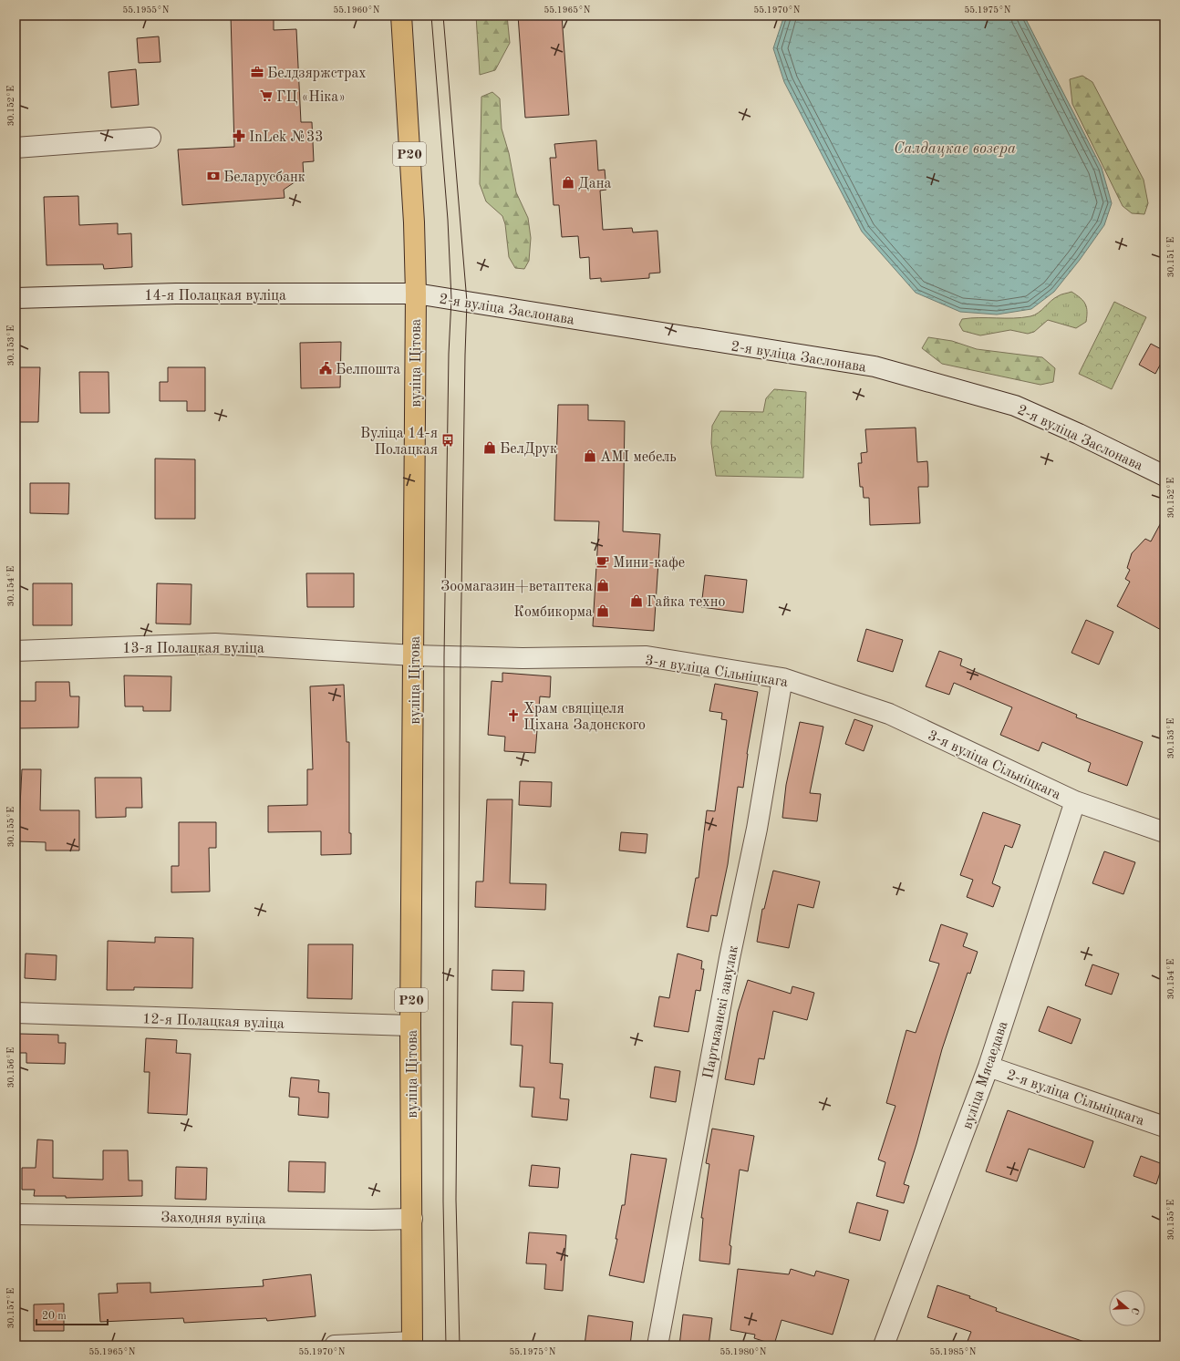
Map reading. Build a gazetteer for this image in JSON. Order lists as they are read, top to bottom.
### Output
{
  "streets": {
    "main road": ["Р20", "вуліца Цітова"],
    "street": [
      "14-я Полацкая вуліца",
      "2-я вуліца Заслонава",
      "13-я Полацкая вуліца",
      "3-я вуліца Сільніцкага",
      "Партызанскі завулак",
      "12-я Полацкая вуліца",
      "вуліца Мясаедава",
      "2-я вуліца Сільніцкага",
      "Заходняя вуліца"
    ]
  },
  "crossings": [
    ["14-я Полацкая вуліца", "2-я вуліца Заслонава"],
    ["14-я Полацкая вуліца", "вуліца Цітова"],
    ["2-я вуліца Заслонава", "вуліца Цітова"],
    ["вуліца Цітова", "13-я Полацкая вуліца"],
    ["вуліца Цітова", "3-я вуліца Сільніцкага"],
    ["вуліца Цітова", "12-я Полацкая вуліца"],
    ["вуліца Цітова", "Заходняя вуліца"],
    ["13-я Полацкая вуліца", "3-я вуліца Сільніцкага"],
    ["3-я вуліца Сільніцкага", "Партызанскі завулак"],
    ["3-я вуліца Сільніцкага", "вуліца Мясаедава"],
    ["вуліца Мясаедава", "2-я вуліца Сільніцкага"]
  ],
  "water": ["Салдацкае возера"],
  "places": {
    "office": ["Белдзяржстрах"],
    "supermarket": ["ГЦ «Ніка»"],
    "pharmacy": ["InLek №33"],
    "bank": ["Беларусбанк"],
    "shop": [
      "Дана",
      "БелДрук",
      "AMI мебель",
      "Зоомагазин+ветаптека",
      "Гайка техно",
      "Комбикорма"
    ],
    "public building": ["Белпошта"],
    "bus stop": ["Вуліца 14-я Полацкая"],
    "cafe": ["Мини-кафе"],
    "church": ["Храм свяціцеля Ціхана Задонского"]
  },
  "scale_bar": "20 m",
  "north": "right",
  "coordinates": [
    "55.1955°N",
    "55.1960°N",
    "55.1965°N",
    "55.1970°N",
    "55.1975°N",
    "30.152°E",
    "30.151°E",
    "30.153°E",
    "30.154°E",
    "30.155°E",
    "30.156°E",
    "30.157°E",
    "55.1980°N",
    "55.1985°N"
  ]
}
